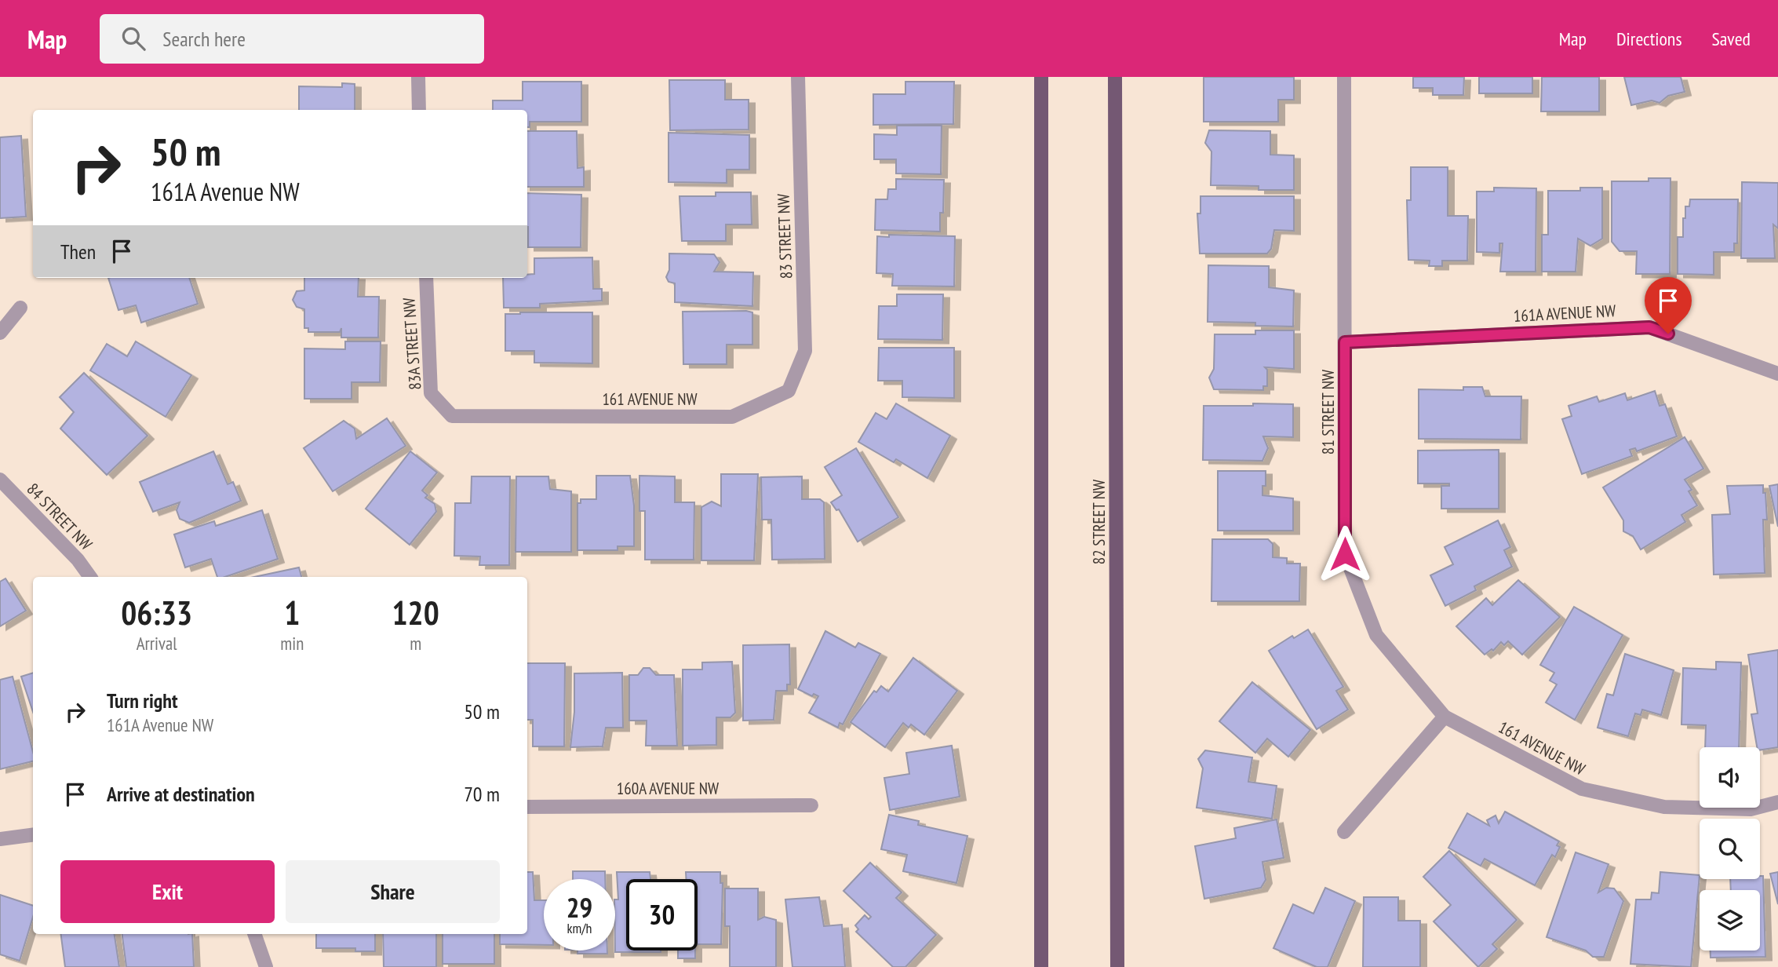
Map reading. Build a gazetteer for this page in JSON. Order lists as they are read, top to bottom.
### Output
{
  "streets": {
    "main road": ["82 STREET NW"],
    "street": [
      "83 STREET NW",
      "161A AVENUE NW",
      "83A STREET NW",
      "161 AVENUE NW",
      "81 STREET NW",
      "84 STREET NW",
      "160A AVENUE NW"
    ]
  },
  "crossings": [
    ["83 STREET NW", "161 AVENUE NW"],
    ["161A AVENUE NW", "81 STREET NW"],
    ["83A STREET NW", "161 AVENUE NW"],
    ["161 AVENUE NW", "81 STREET NW"]
  ],
  "page": {
    "header": "Map",
    "search": "Search here",
    "nav": ["Map", "Directions", "Saved"],
    "turn": ["50 m", "161A Avenue NW"],
    "then": "Then",
    "eta": [
      "06:33",
      "Arrival",
      "1",
      "min",
      "120",
      "m"
    ],
    "list": [
      {
        "name": "Turn right",
        "note": "161A Avenue NW",
        "value": "50 m"
      },
      {
        "name": "Arrive at destination",
        "value": "70 m"
      }
    ],
    "buttons": ["Exit", "Share"],
    "speed": "29 km/h",
    "limit": "30"
  }
}
